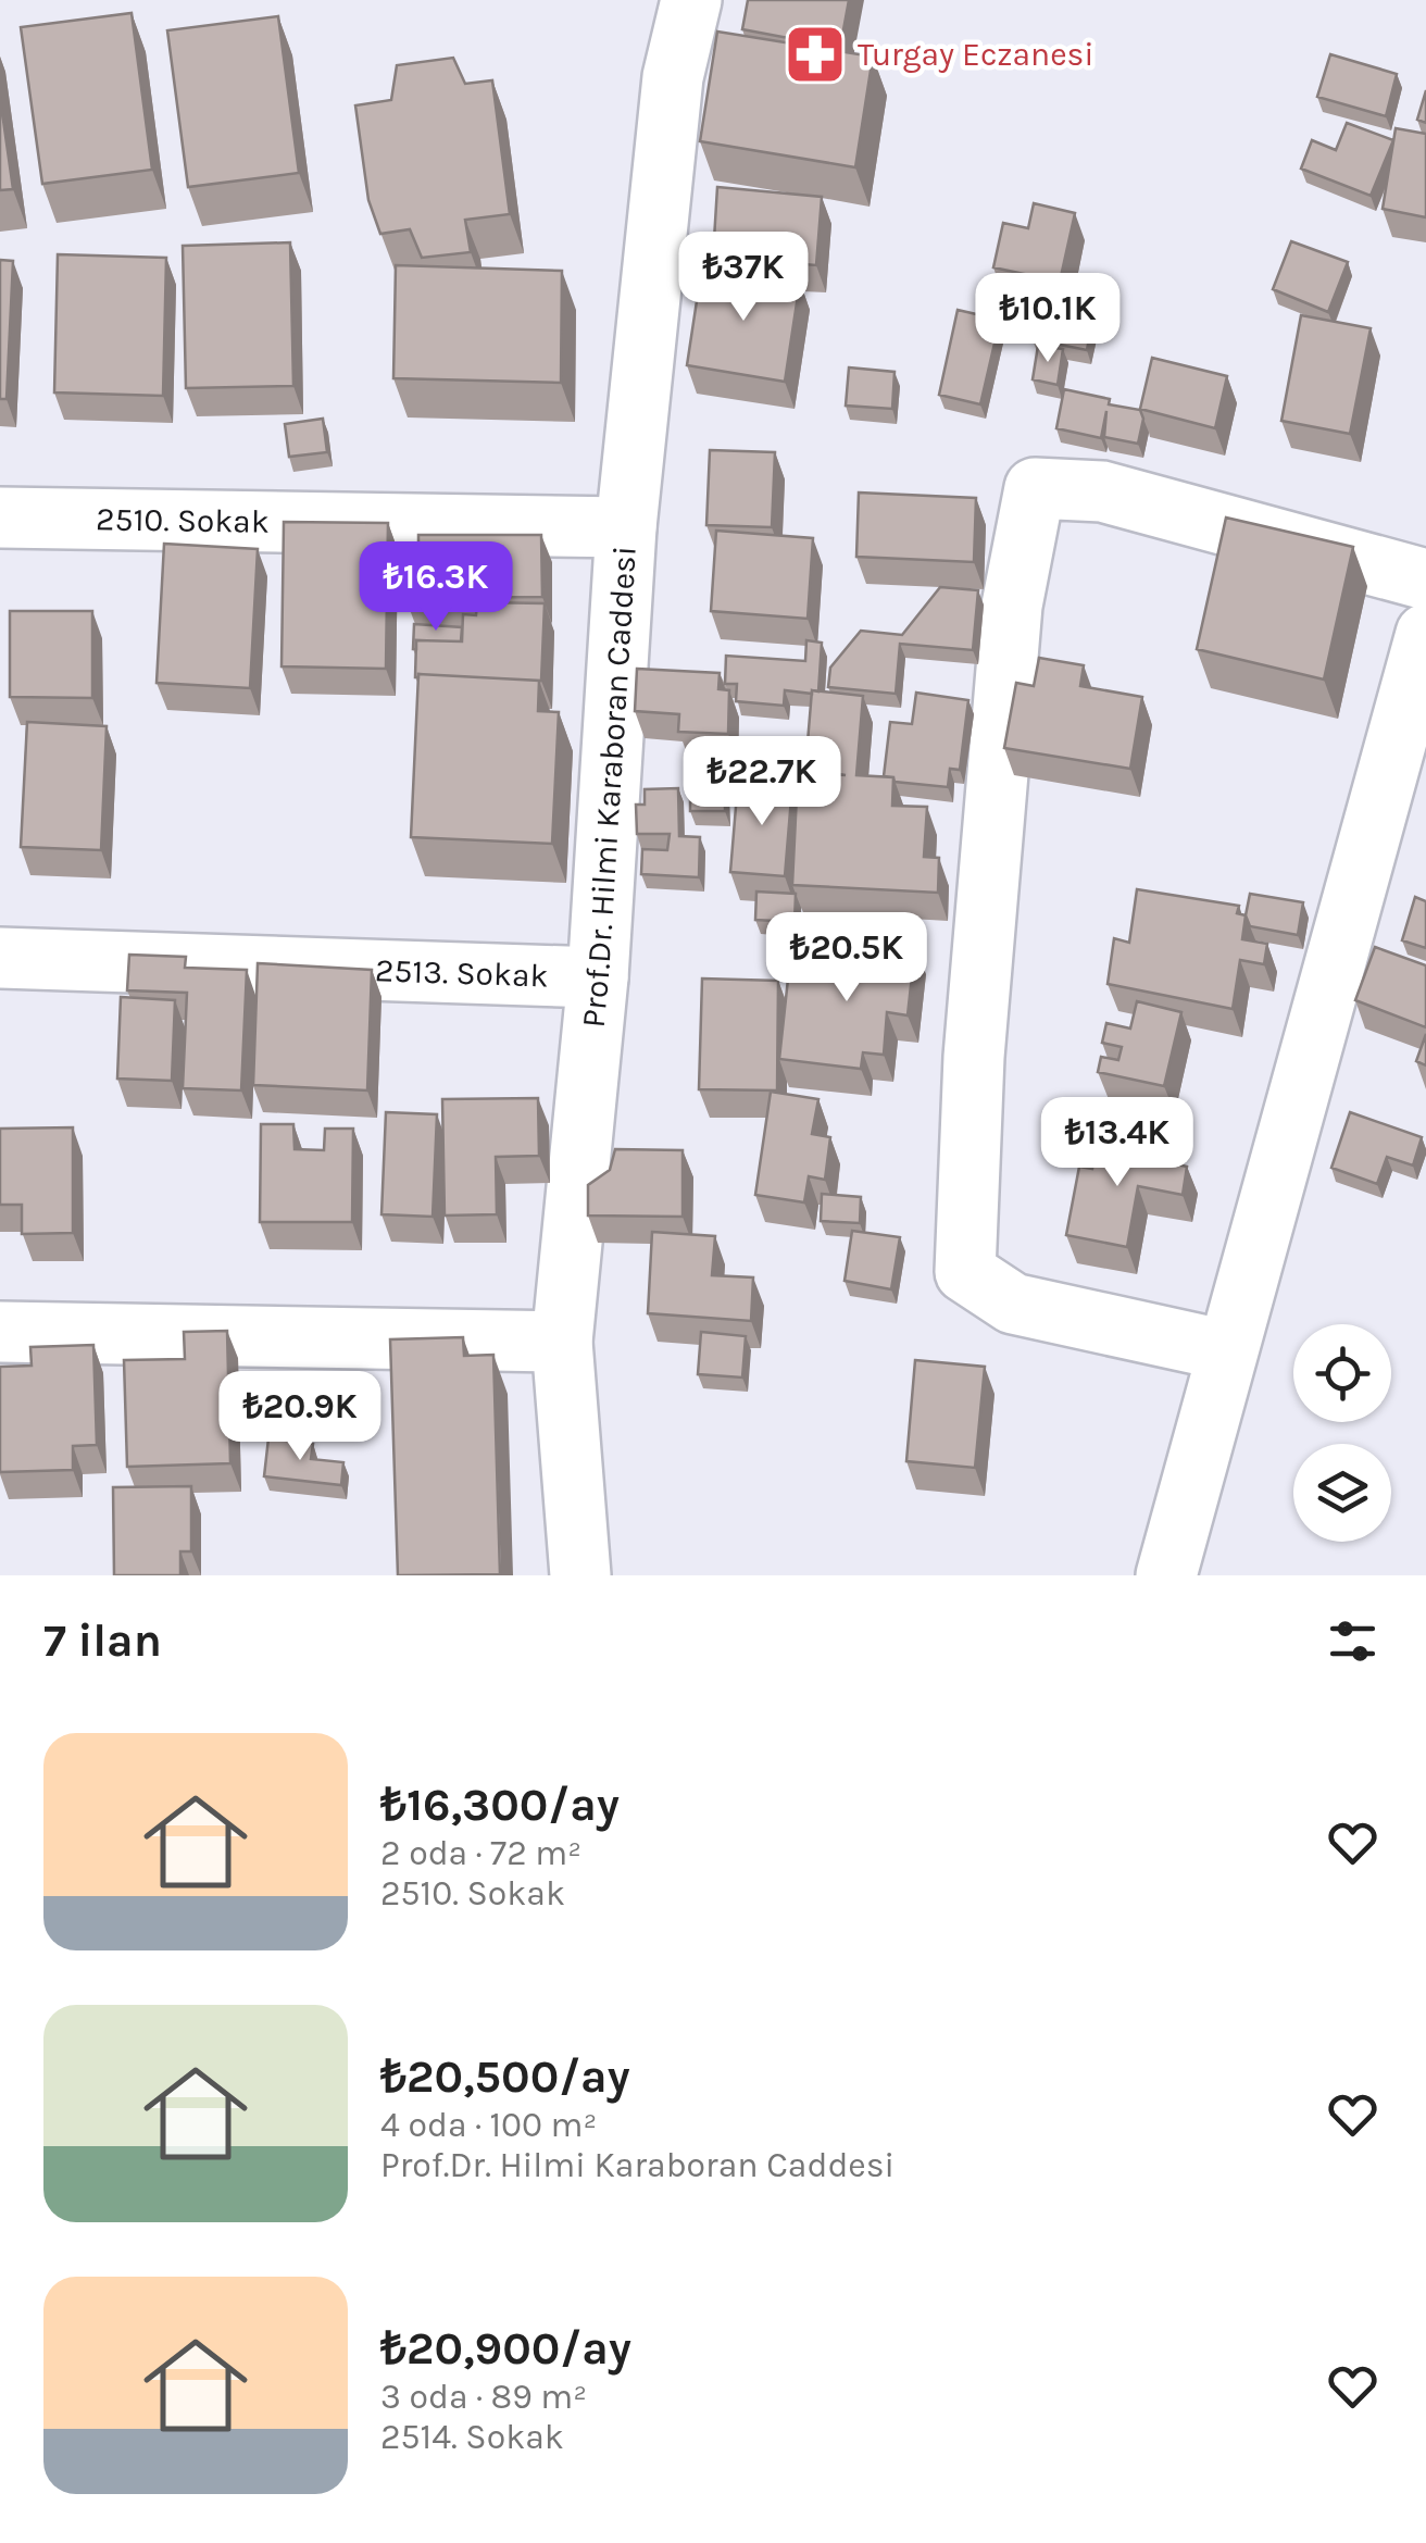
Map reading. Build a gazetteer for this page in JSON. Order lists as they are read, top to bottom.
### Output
{
  "streets": {
    "street": ["2510. Sokak", "Prof.Dr. Hilmi Karaboran Caddesi", "2513. Sokak"]
  },
  "crossings": [
    ["2510. Sokak", "Prof.Dr. Hilmi Karaboran Caddesi"],
    ["Prof.Dr. Hilmi Karaboran Caddesi", "2513. Sokak"]
  ],
  "places": {
    "pharmacy": ["Turgay Eczanesi"]
  },
  "page": {
    "price": [
      "₺37K",
      "₺10.1K",
      "₺16.3K",
      "₺22.7K",
      "₺20.5K",
      "₺13.4K",
      "₺20.9K"
    ],
    "heading": "7 ilan",
    "list": [
      {
        "name": "₺16,300/ay",
        "note": "2 oda · 72 m² · 2510. Sokak"
      },
      {
        "name": "₺20,500/ay",
        "note": "4 oda · 100 m² · Prof.Dr. Hilmi Karaboran Caddesi"
      },
      {
        "name": "₺20,900/ay",
        "note": "3 oda · 89 m² · 2514. Sokak"
      }
    ]
  }
}
